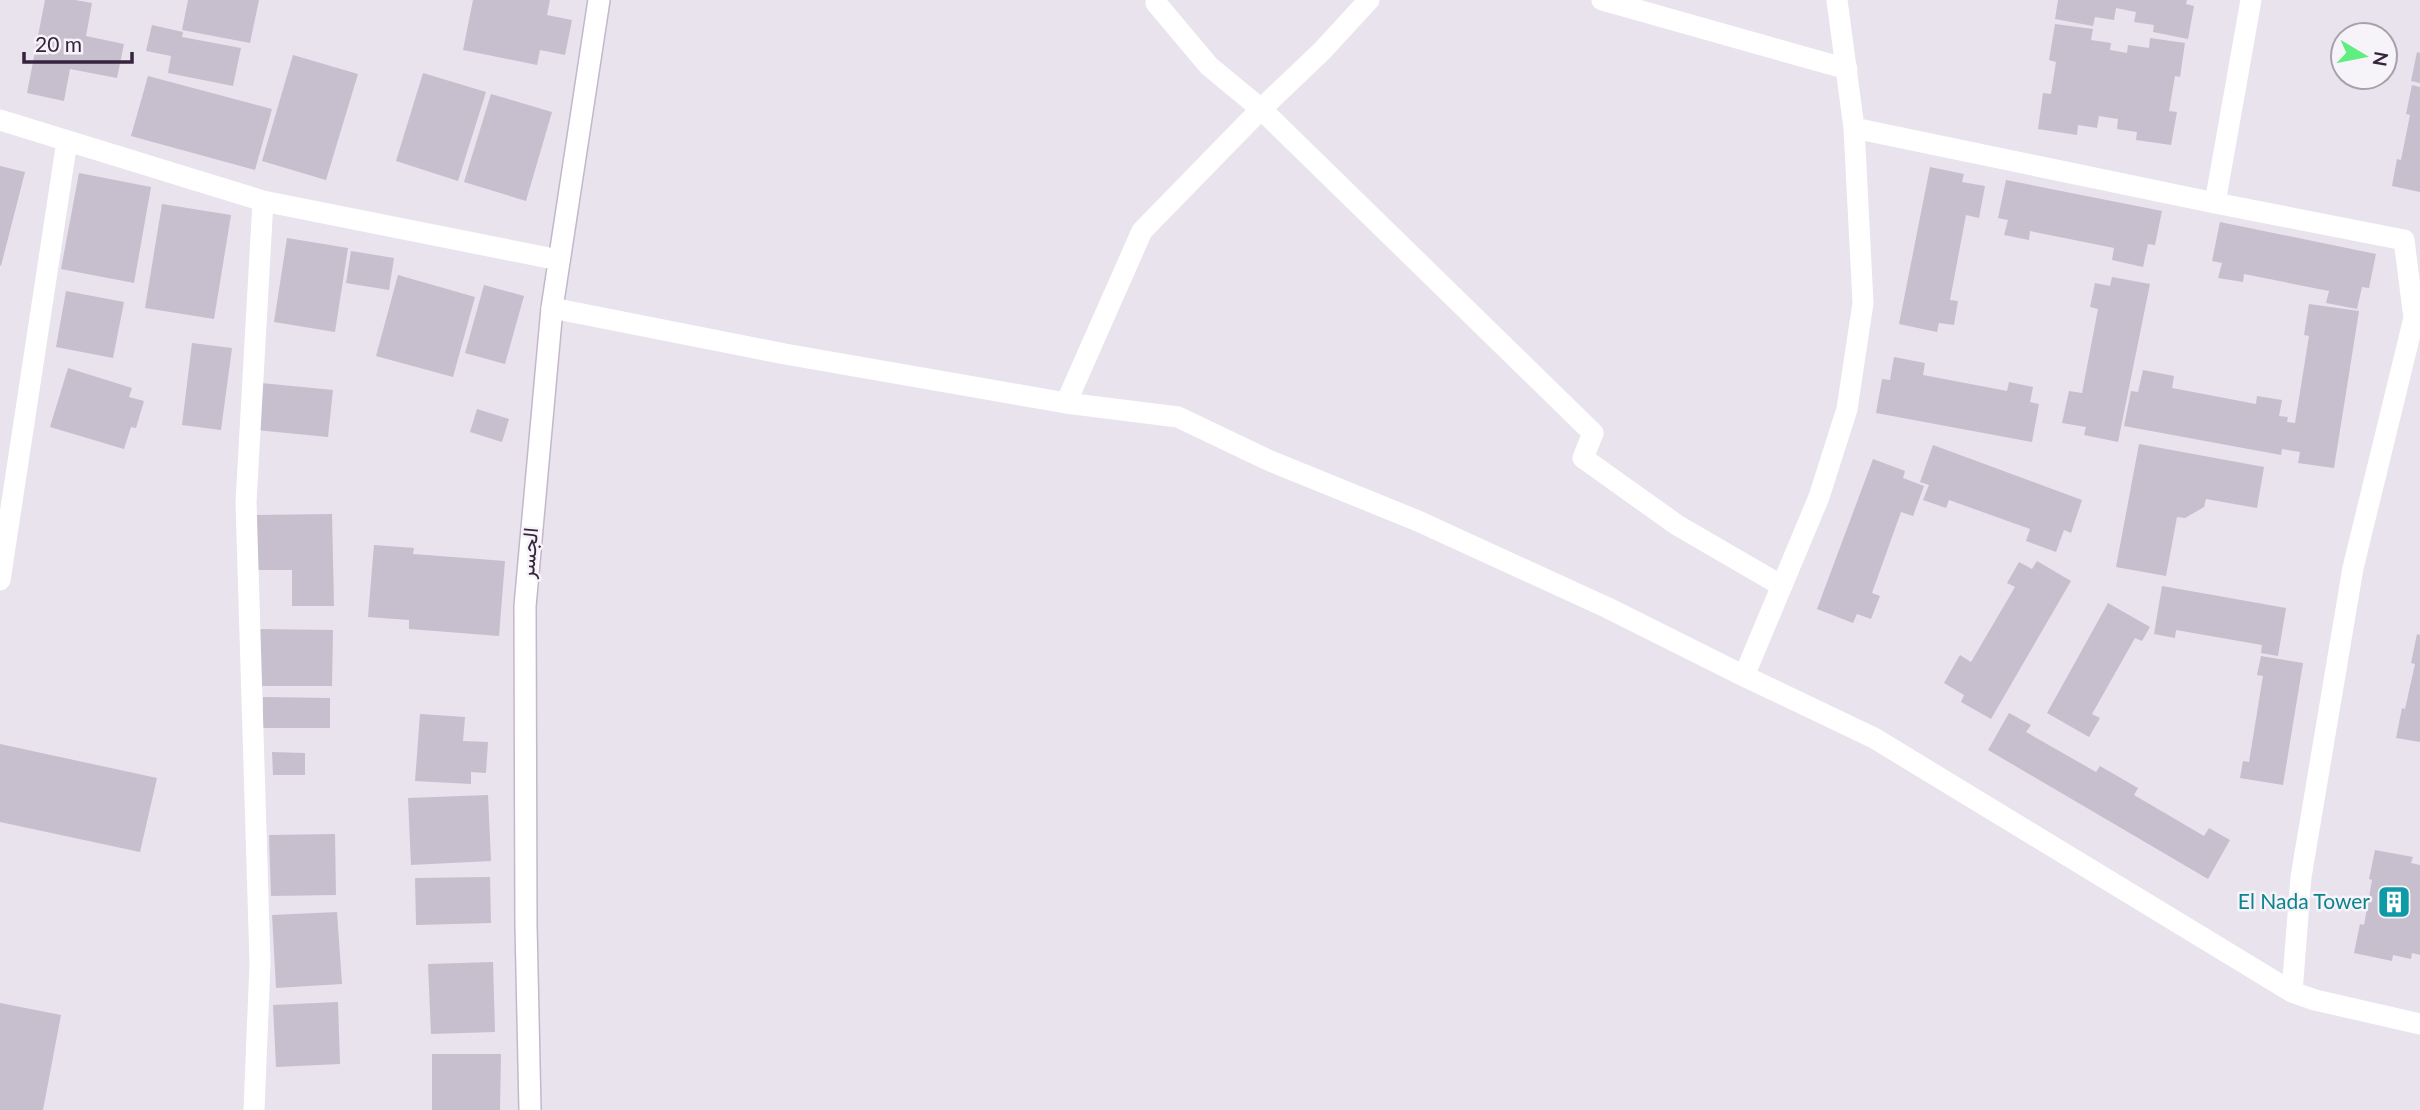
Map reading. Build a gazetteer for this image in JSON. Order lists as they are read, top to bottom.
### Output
{
  "streets": {
    "street": ["الجسر"]
  },
  "places": {
    "building": ["El Nada Tower"]
  },
  "scale_bar": "20 m",
  "north": "right"
}
